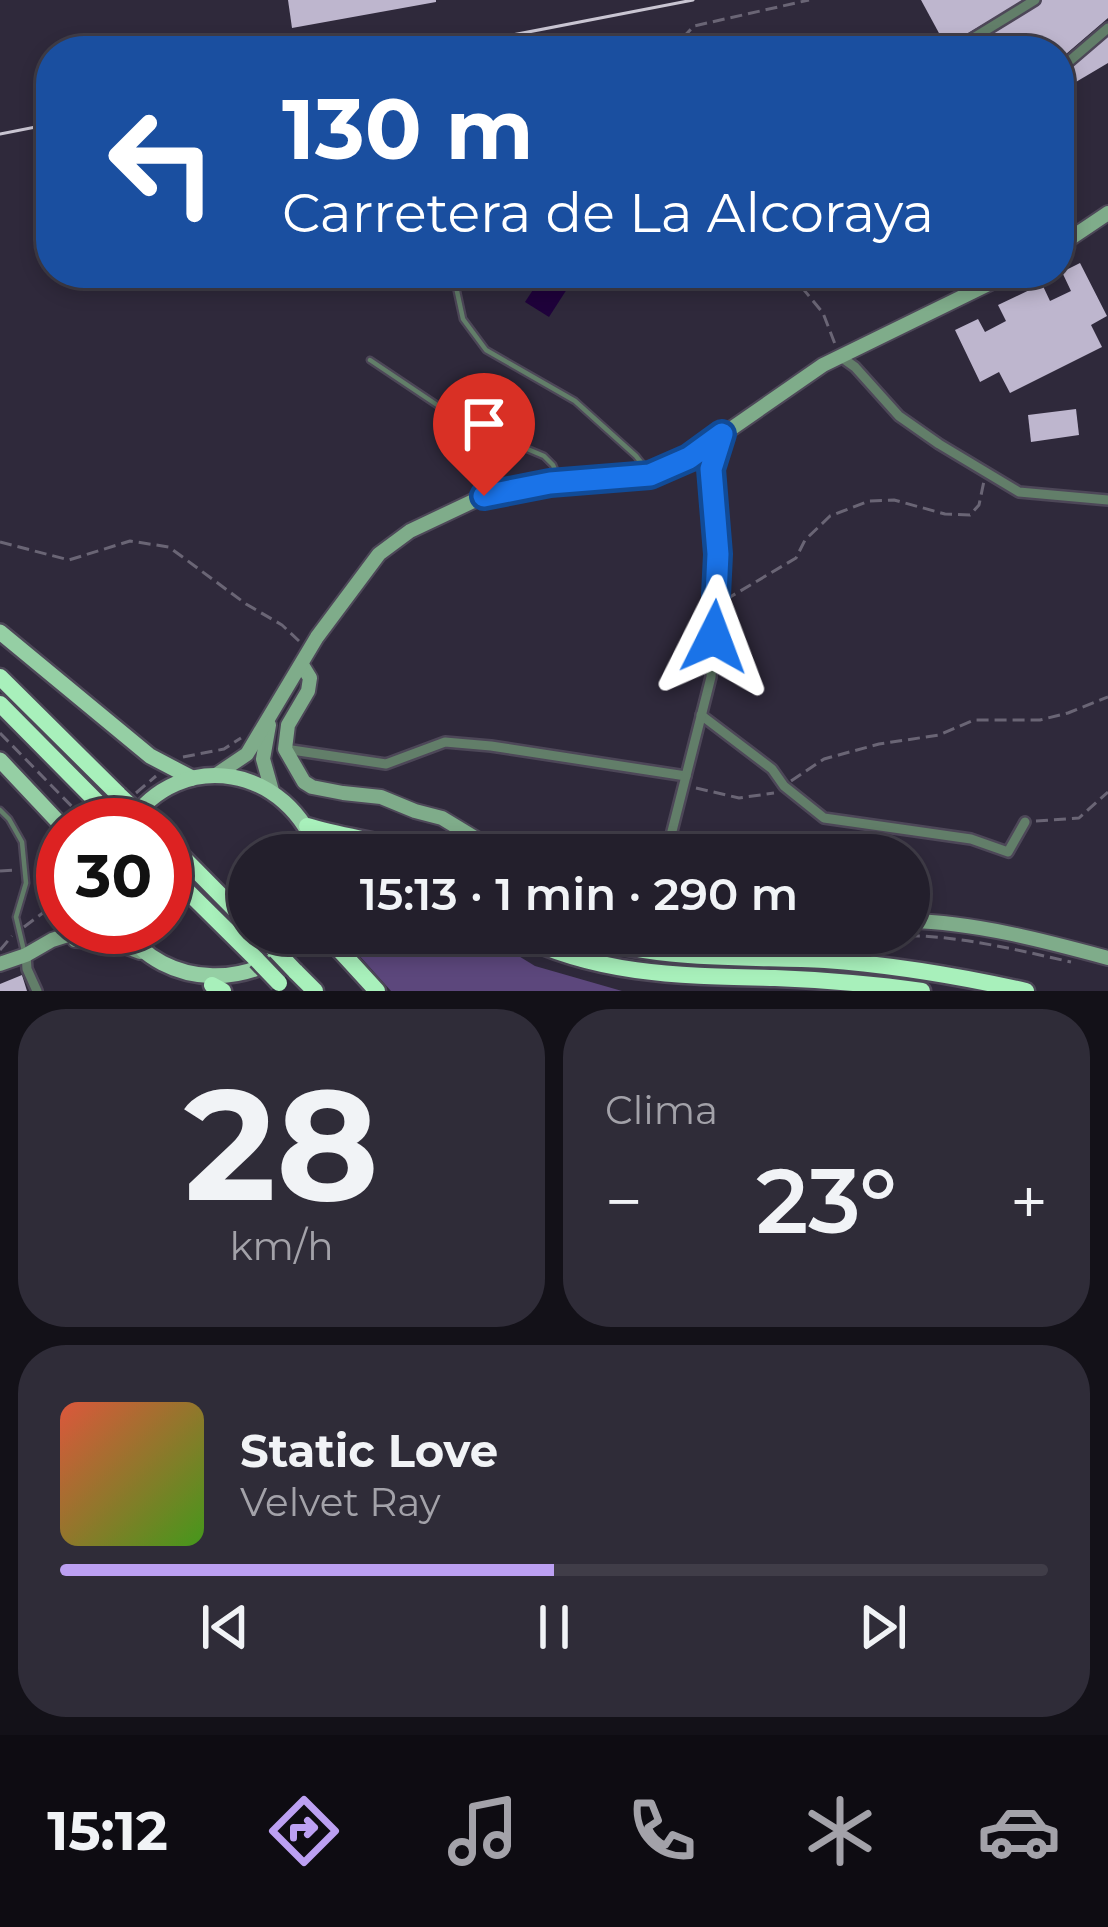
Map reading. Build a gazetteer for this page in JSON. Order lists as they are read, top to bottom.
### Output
{
  "page": {
    "turn": ["130 m", "Carretera de La Alcoraya"],
    "limit": "30",
    "trip": "15:13 · 1 min · 290 m",
    "tile": [
      ["28", "km/h"],
      "Clima"
    ],
    "heat": ["−", "23°", "+"],
    "song": ["Static Love", "Velvet Ray"],
    "tabs": "15:12"
  }
}
